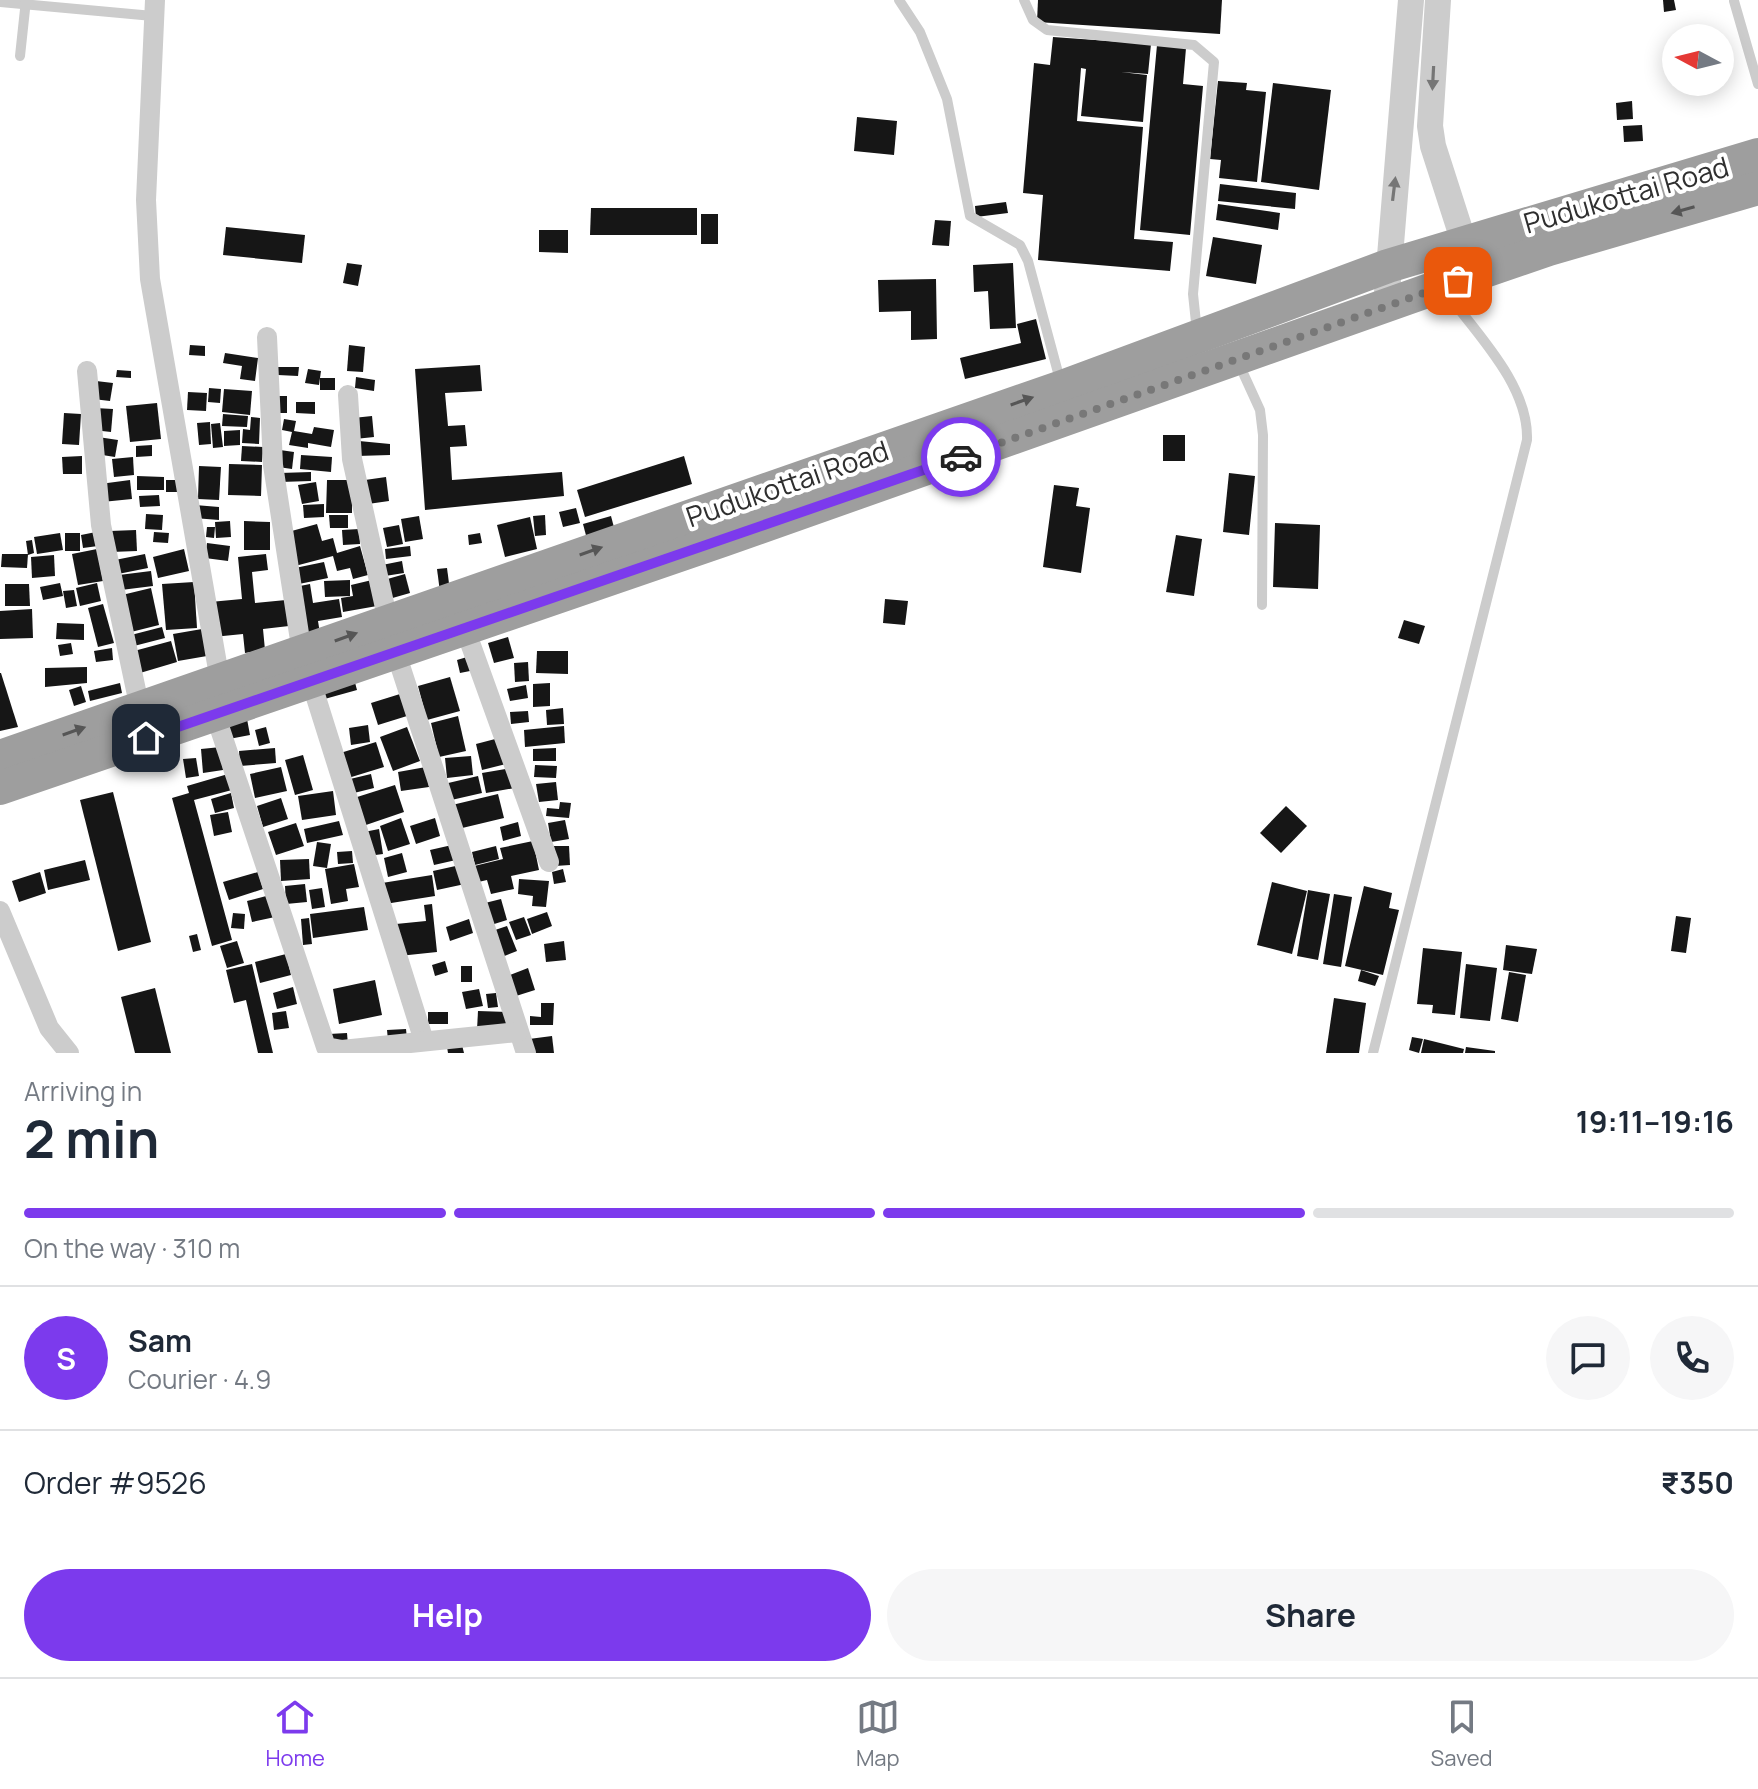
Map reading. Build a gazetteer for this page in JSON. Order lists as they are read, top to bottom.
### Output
{
  "streets": {
    "highway": ["Pudukottai Road"]
  },
  "north": "left",
  "page": {
    "heading": ["2 min", "Arriving in", "19:11–19:16"],
    "panel": [
      "Sam",
      "Courier · 4.9",
      "Order #9526",
      "₹350"
    ],
    "bar": "On the way · 310 m",
    "round": "S",
    "buttons": ["Help", "Share"],
    "tabs": ["Home", "Map", "Saved"]
  }
}
